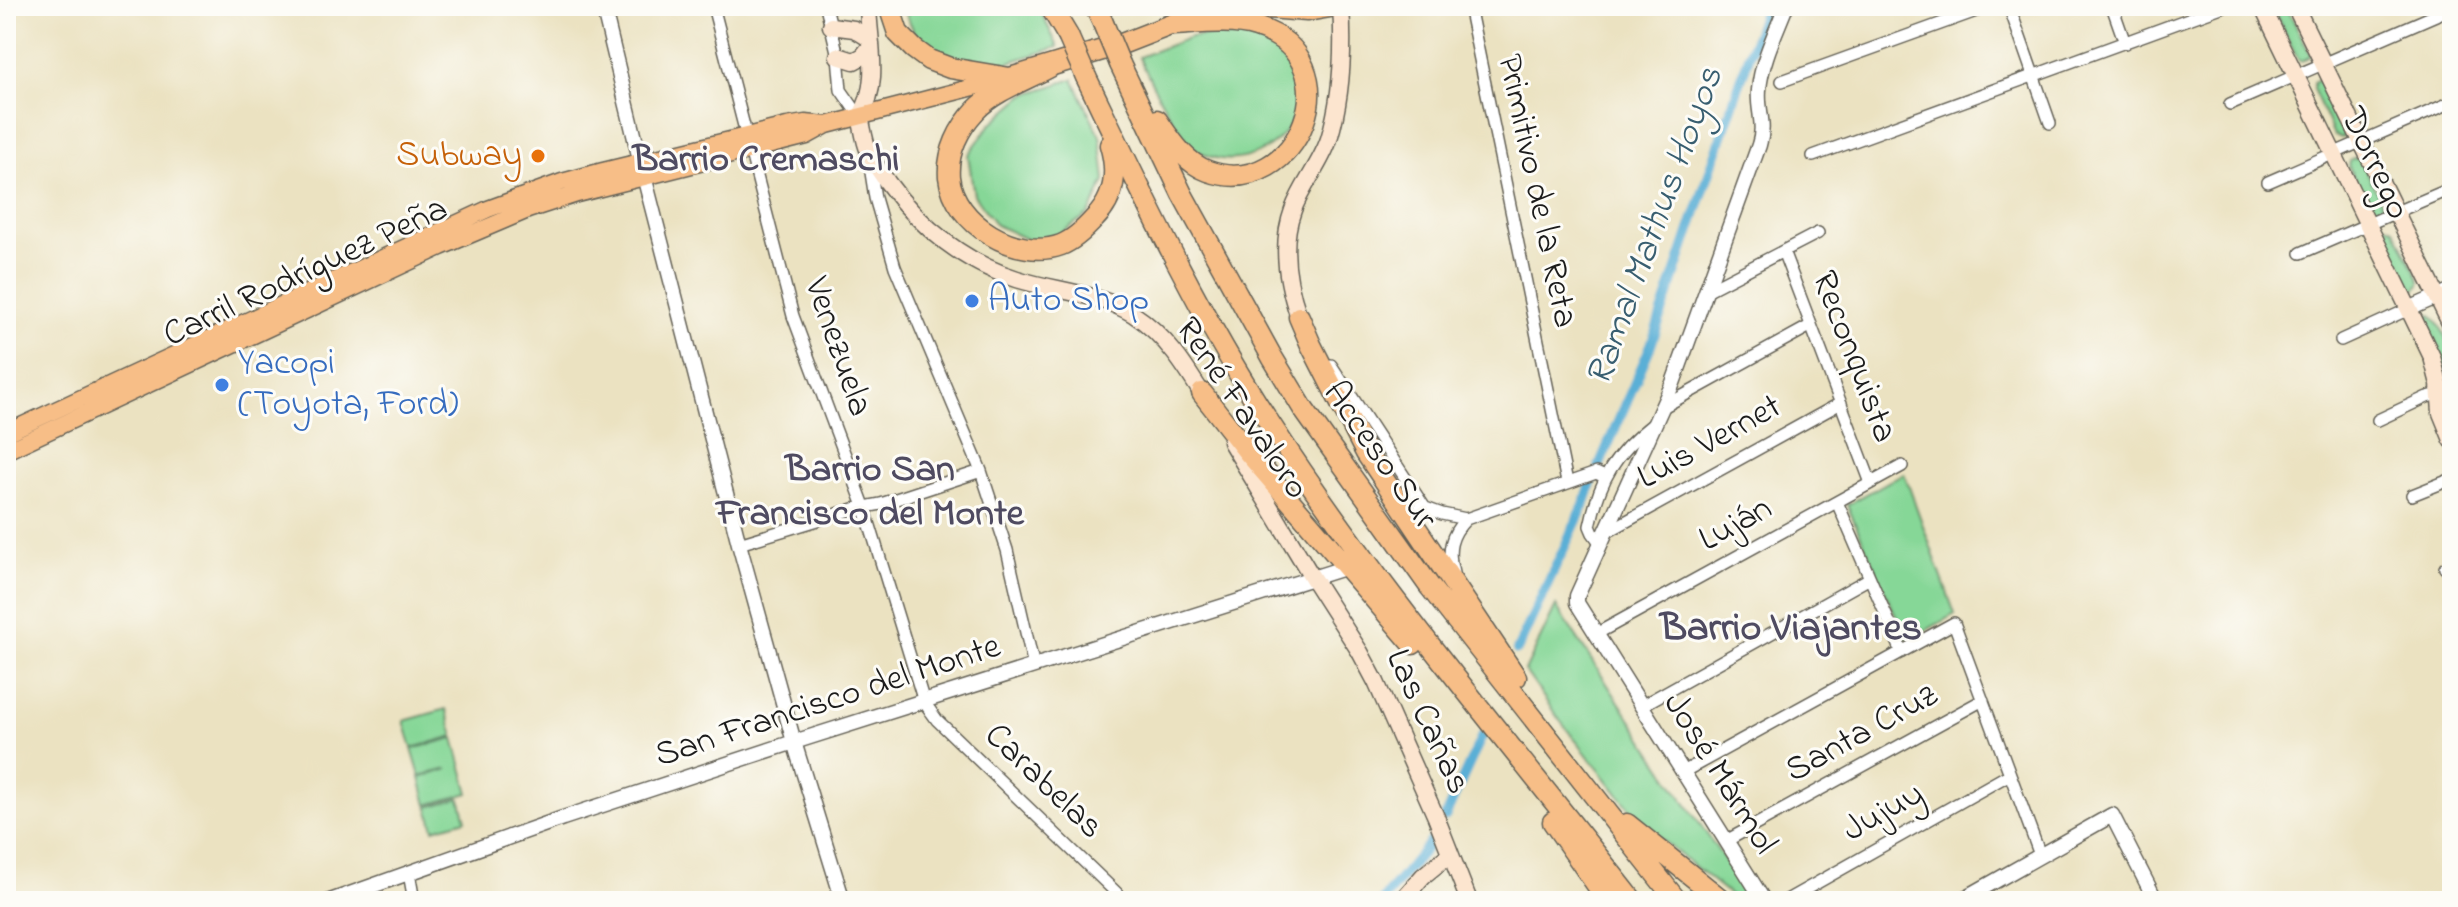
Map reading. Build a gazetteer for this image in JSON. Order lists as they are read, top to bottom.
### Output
{
  "streets": {
    "highway": ["Carril Rodríguez Peña", "Acceso Sur"],
    "main road": ["Dorrego", "René Favaloro", "Las Cañas"],
    "street": [
      "Primitivo de la Reta",
      "Venezuela",
      "Reconquista",
      "Luis Vernet",
      "Luján",
      "San Francisco del Monte",
      "Santa Cruz",
      "José Mármol",
      "Carabelas",
      "Jujuy"
    ]
  },
  "crossings": [
    ["Carril Rodríguez Peña", "Venezuela"],
    ["Carril Rodríguez Peña", "René Favaloro"],
    ["Venezuela", "San Francisco del Monte"],
    ["Venezuela", "Carabelas"],
    ["Reconquista", "Luis Vernet"],
    ["Reconquista", "Luján"],
    ["René Favaloro", "San Francisco del Monte"],
    ["René Favaloro", "Las Cañas"],
    ["Luis Vernet", "José Mármol"],
    ["Luján", "José Mármol"],
    ["San Francisco del Monte", "Las Cañas"],
    ["San Francisco del Monte", "Carabelas"],
    ["Santa Cruz", "José Mármol"]
  ],
  "districts": ["Barrio Cremaschi", "Barrio San Francisco del Monte", "Barrio Viajantes"],
  "water": ["Ramal Mathus Hoyos"],
  "places": ["Subway", "Auto Shop", "Yacopi (Toyota, Ford)"]
}
